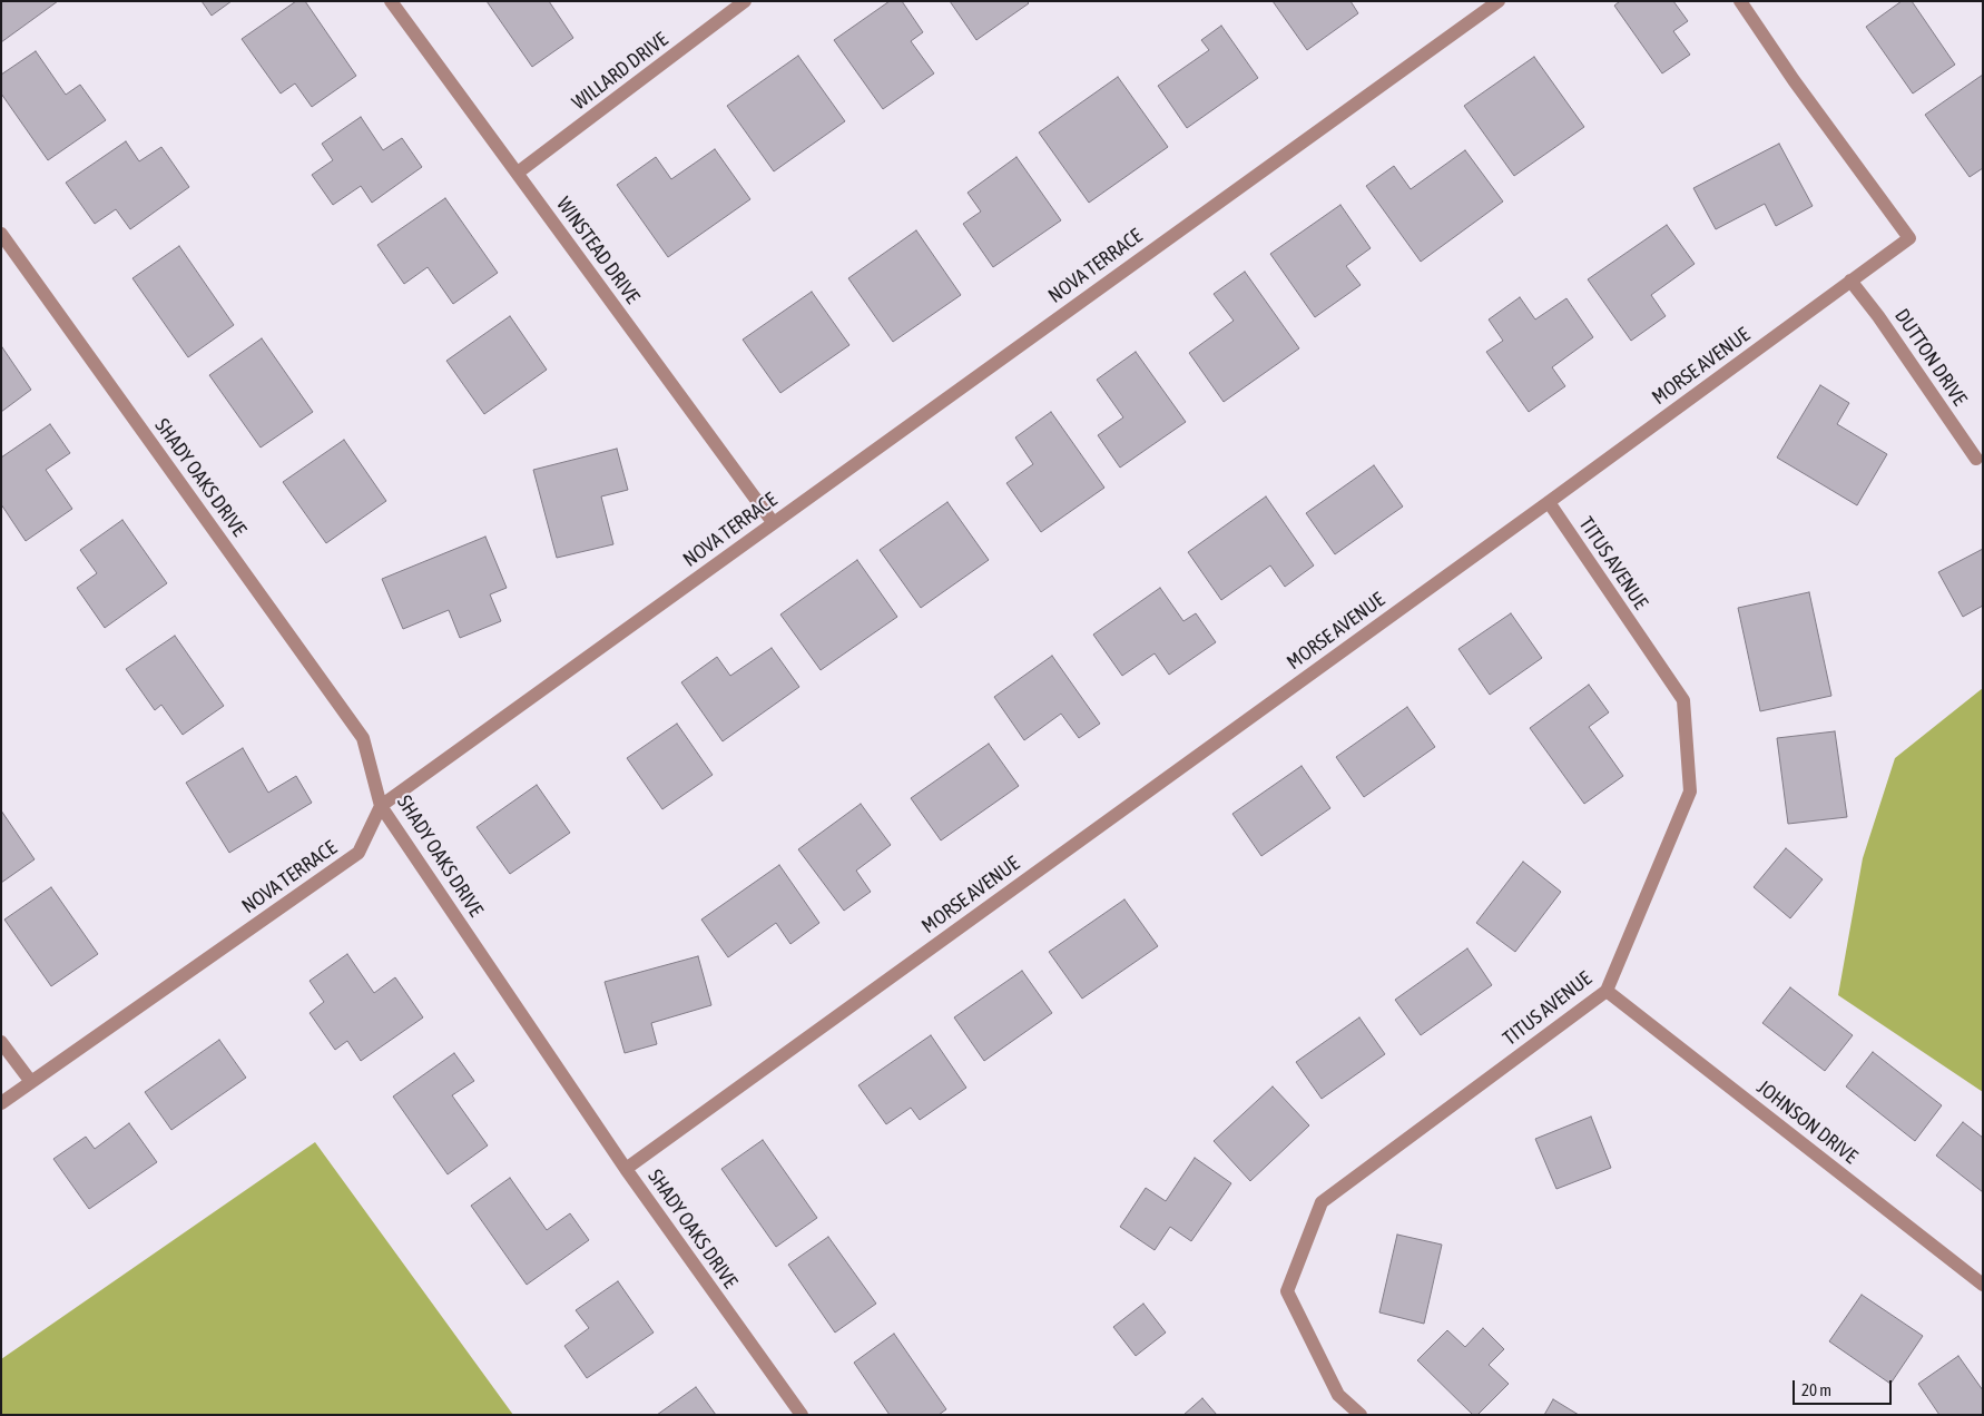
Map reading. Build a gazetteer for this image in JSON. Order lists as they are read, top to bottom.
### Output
{
  "streets": {
    "street": [
      "WILLARD DRIVE",
      "WINSTEAD DRIVE",
      "NOVA TERRACE",
      "DUTTON DRIVE",
      "MORSE AVENUE",
      "SHADY OAKS DRIVE",
      "TITUS AVENUE",
      "JOHNSON DRIVE"
    ]
  },
  "crossings": [
    ["WILLARD DRIVE", "WINSTEAD DRIVE"],
    ["WINSTEAD DRIVE", "NOVA TERRACE"],
    ["NOVA TERRACE", "SHADY OAKS DRIVE"],
    ["DUTTON DRIVE", "MORSE AVENUE"],
    ["MORSE AVENUE", "SHADY OAKS DRIVE"],
    ["MORSE AVENUE", "TITUS AVENUE"],
    ["TITUS AVENUE", "JOHNSON DRIVE"]
  ],
  "scale_bar": "20 m"
}
